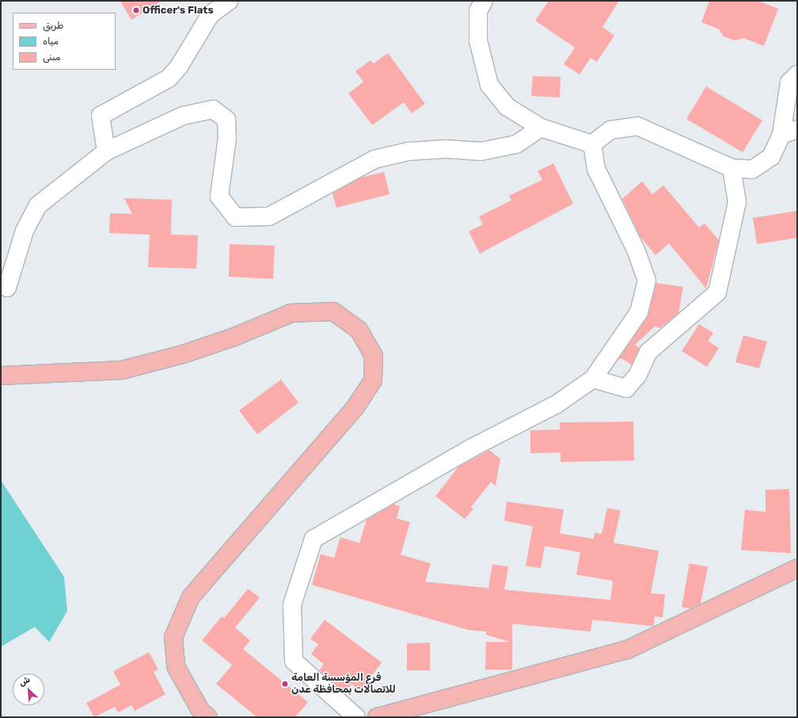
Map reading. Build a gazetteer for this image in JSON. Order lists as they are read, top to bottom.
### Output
{
  "places": ["Officer's Flats", "فرع المؤسسة العامة للاتصالات بمحافظة عدن"],
  "legend": ["طريق", "مياه", "مبنى"],
  "north": "top left"
}
